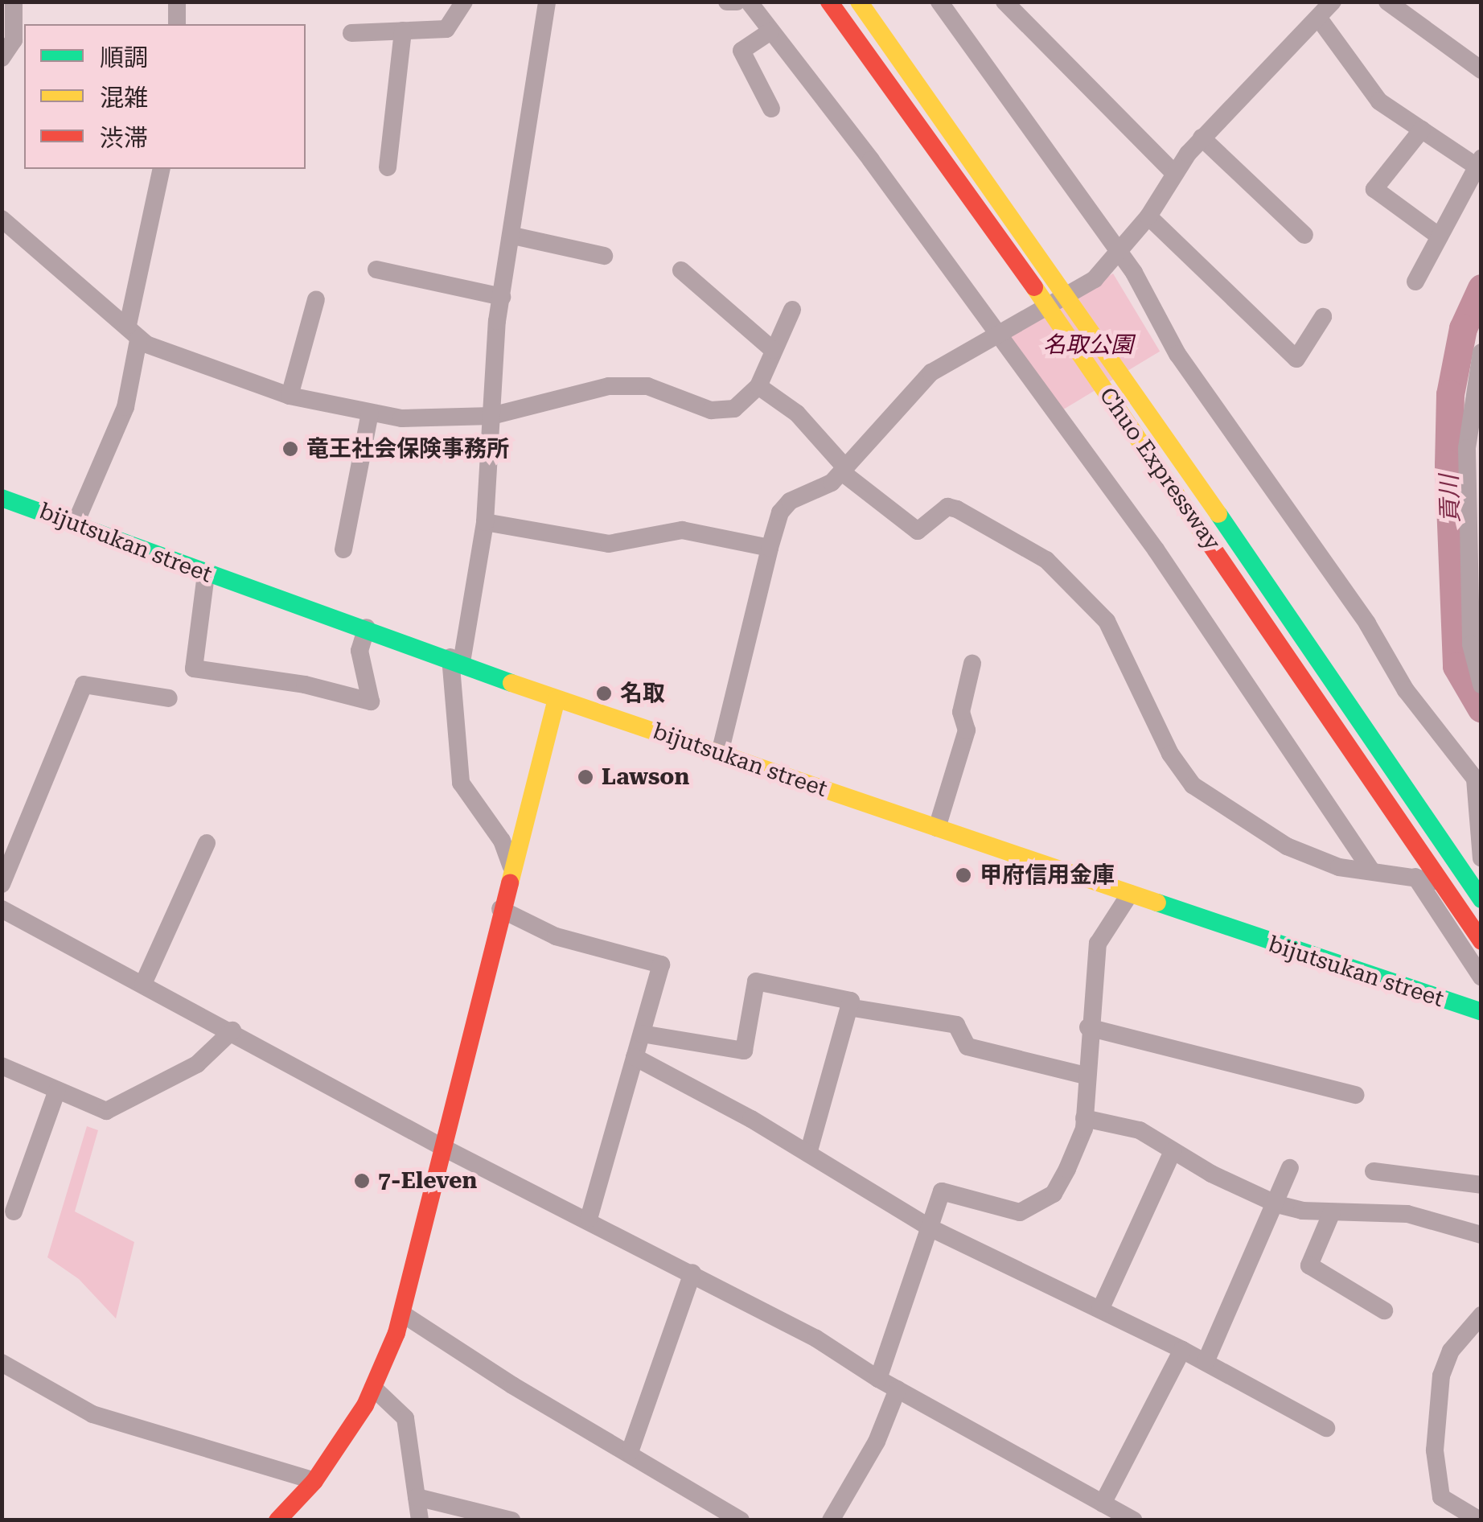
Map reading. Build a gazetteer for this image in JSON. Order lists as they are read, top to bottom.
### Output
{
  "streets": {
    "main road": ["Chuo Expressway", "bijutsukan street"]
  },
  "water": ["貢川"],
  "parks": ["名取公園"],
  "places": [
    "竜王社会保険事務所",
    "名取",
    "Lawson",
    "甲府信用金庫",
    "7-Eleven"
  ],
  "legend": ["順調", "混雑", "渋滞"]
}
